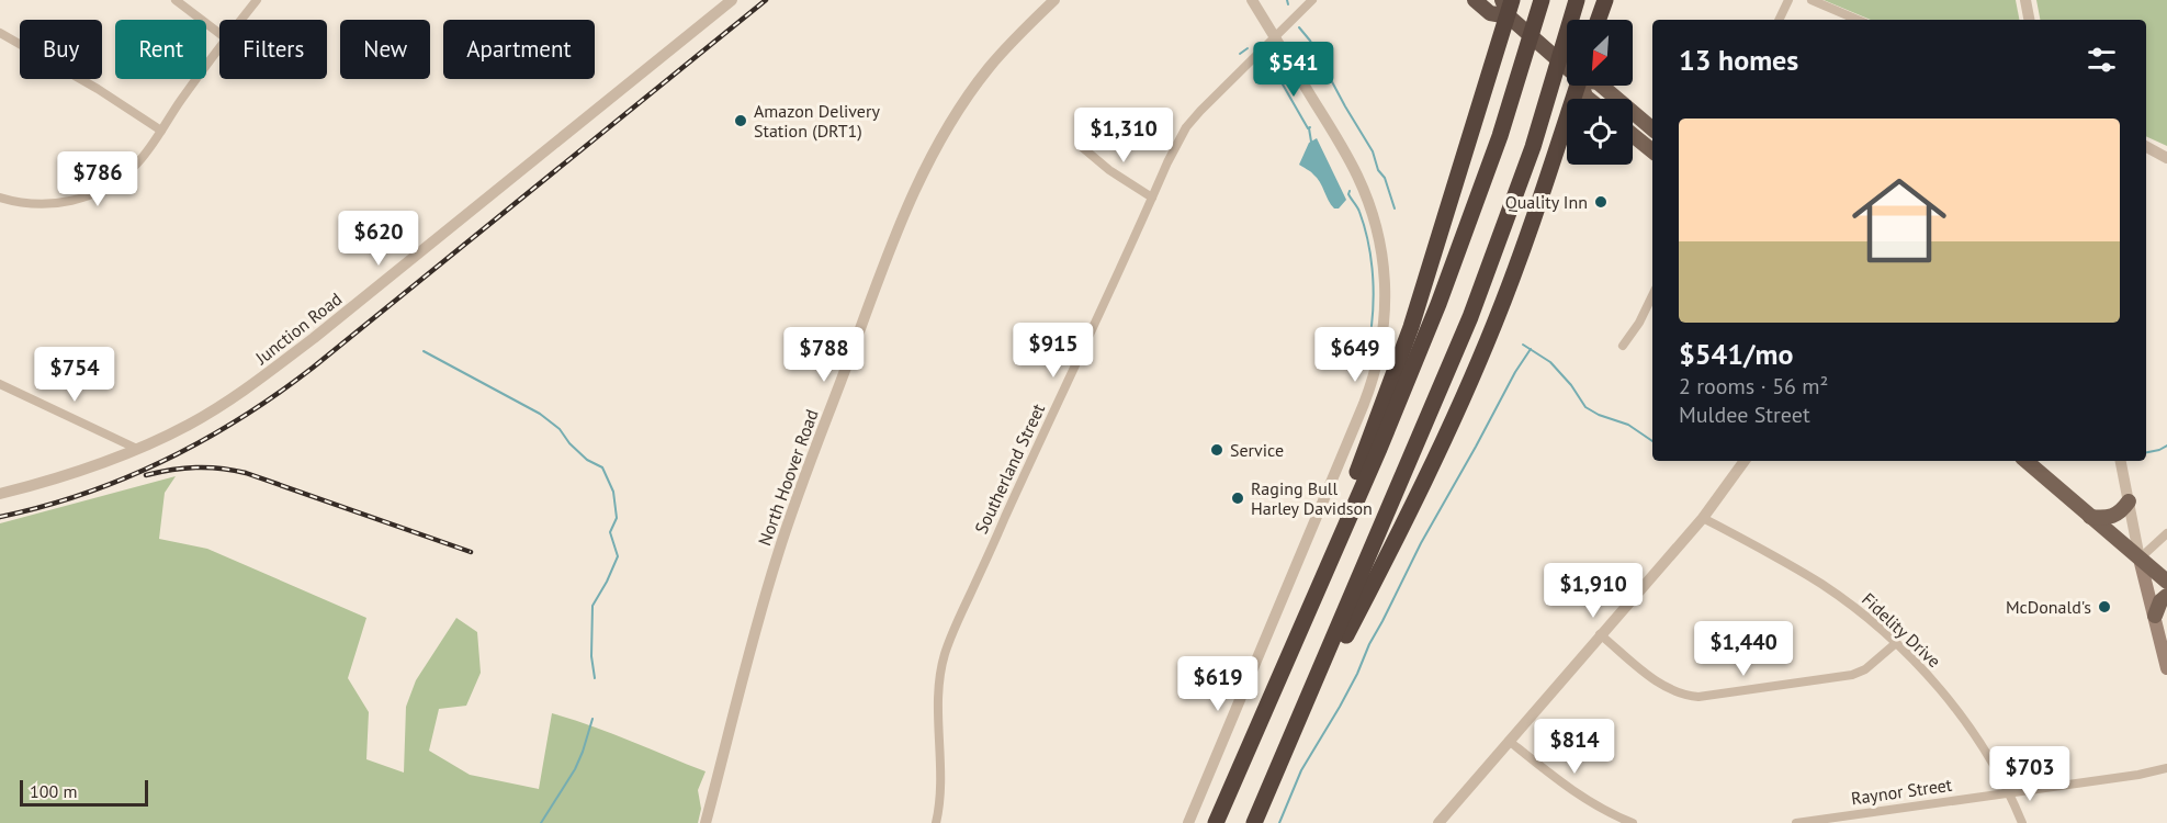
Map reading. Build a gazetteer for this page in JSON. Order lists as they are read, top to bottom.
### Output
{
  "streets": {
    "street": [
      "Junction Road",
      "Southerland Street",
      "North Hoover Road",
      "Fidelity Drive",
      "Raynor Street"
    ]
  },
  "crossings": [
    ["Fidelity Drive", "Raynor Street"]
  ],
  "places": [
    "Amazon Delivery Station (DRT1)",
    "Quality Inn",
    "Service",
    "Raging Bull Harley Davidson",
    "McDonald's"
  ],
  "scale_bar": "100 m",
  "north": "bottom left",
  "page": {
    "chip": [
      "Buy",
      "Rent",
      "Filters",
      "New",
      "Apartment"
    ],
    "heading": "13 homes",
    "price": [
      "$541",
      "$1,310",
      "$786",
      "$620",
      "$915",
      "$788",
      "$649",
      "$754",
      "$1,910",
      "$1,440",
      "$619",
      "$814",
      "$703"
    ],
    "list": [
      {
        "name": "$541/mo",
        "note": "2 rooms · 56 m² · Muldee Street"
      }
    ],
    "scale": "100 m"
  }
}
